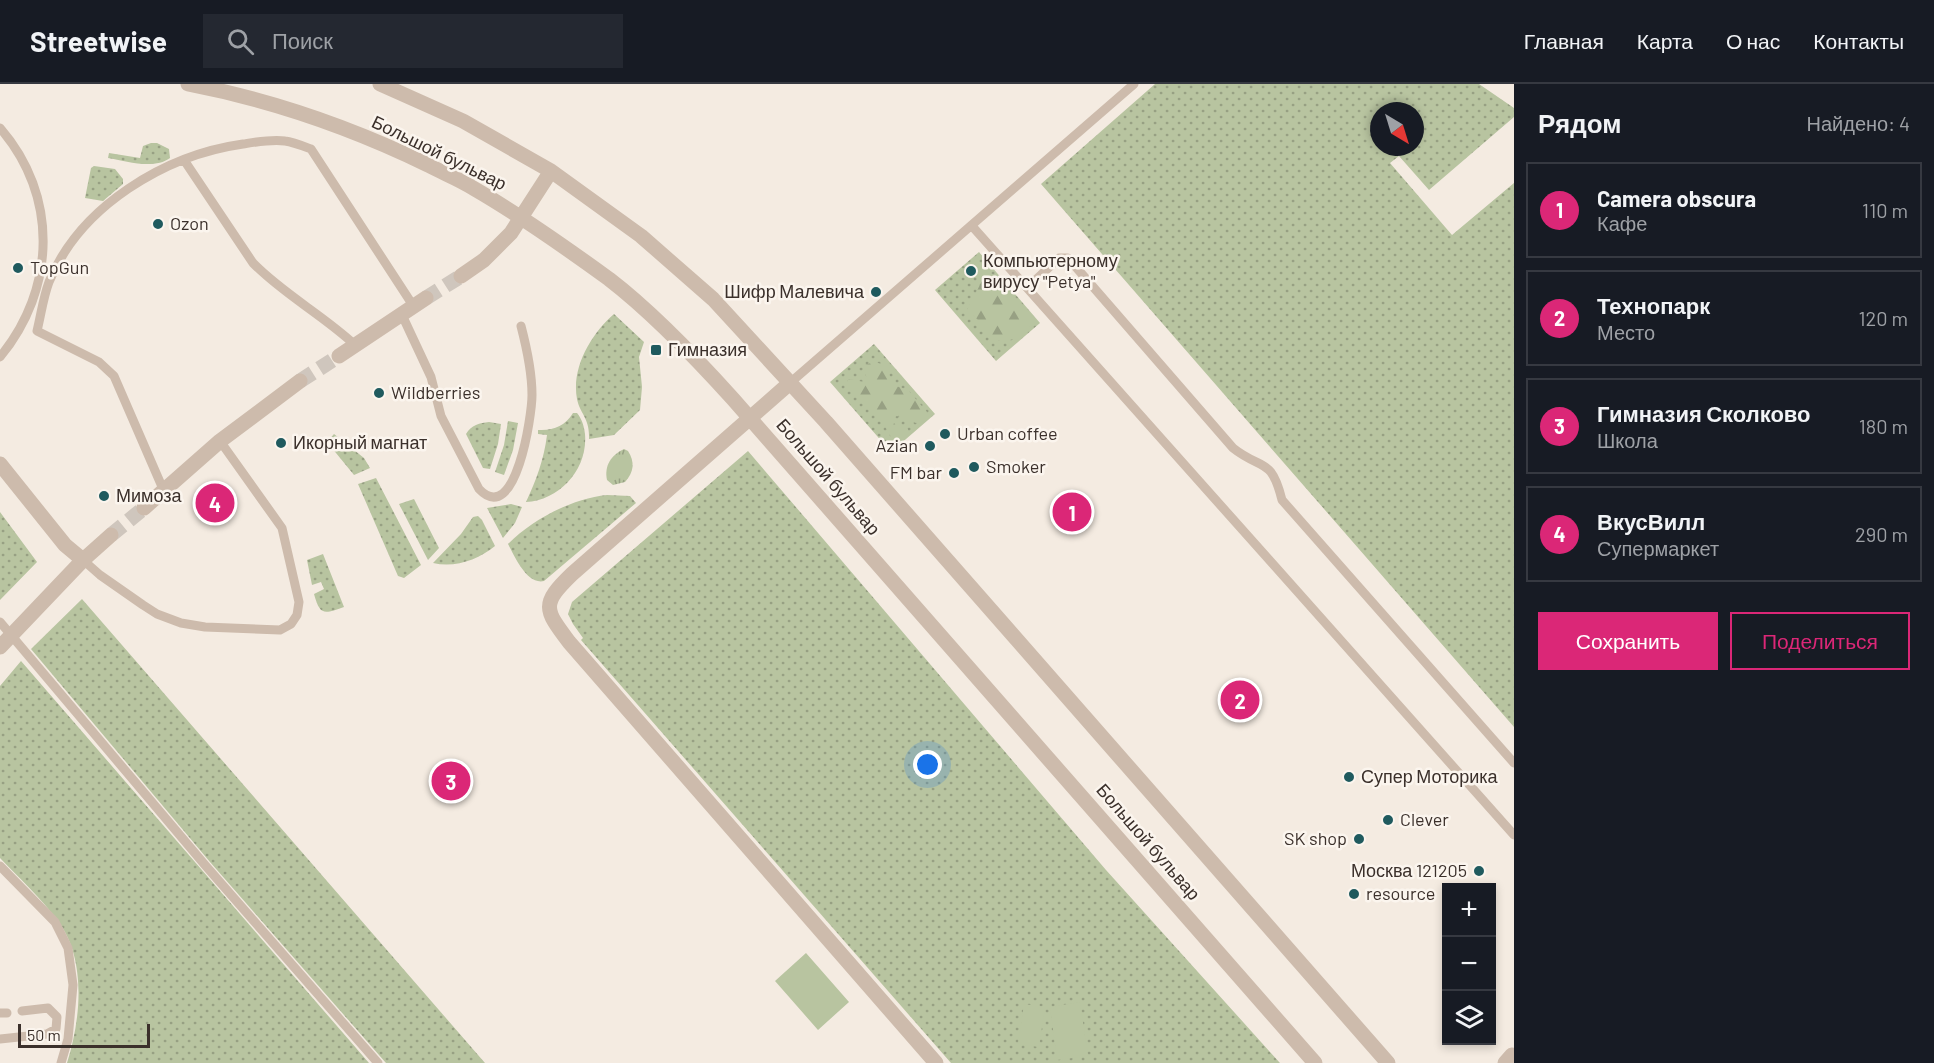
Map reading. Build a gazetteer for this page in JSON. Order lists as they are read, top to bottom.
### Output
{
  "streets": {
    "street": ["Большой бульвар"]
  },
  "places": {
    "other": [
      "Ozon",
      "TopGun",
      "Компьютерному вирусу \"Petya\"",
      "Шифр Малевича",
      "Wildberries",
      "Urban coffee",
      "Икорный магнат",
      "Azian",
      "Smoker",
      "FM bar",
      "Мимоза",
      "Супер Моторика",
      "Clever",
      "SK shop",
      "Москва 121205",
      "resource"
    ],
    "transit": ["Гимназия"]
  },
  "scale_bar": "50 m",
  "north": "bottom right",
  "page": {
    "header": "Streetwise",
    "search": "Поиск",
    "nav": [
      "Главная",
      "Карта",
      "О нас",
      "Контакты"
    ],
    "heading": ["Рядом", "Найдено: 4"],
    "list": [
      {
        "mark": "1",
        "name": "Camera obscura",
        "note": "Кафе",
        "value": "110 m"
      },
      {
        "mark": "2",
        "name": "Технопарк",
        "note": "Место",
        "value": "120 m"
      },
      {
        "mark": "3",
        "name": "Гимназия Сколково",
        "note": "Школа",
        "value": "180 m"
      },
      {
        "mark": "4",
        "name": "ВкусВилл",
        "note": "Супермаркет",
        "value": "290 m"
      }
    ],
    "pins": [
      "4",
      "1",
      "2",
      "3"
    ],
    "buttons": ["Сохранить", "Поделиться"],
    "map_buttons": ["+", "−"],
    "scale": "50 m"
  }
}
